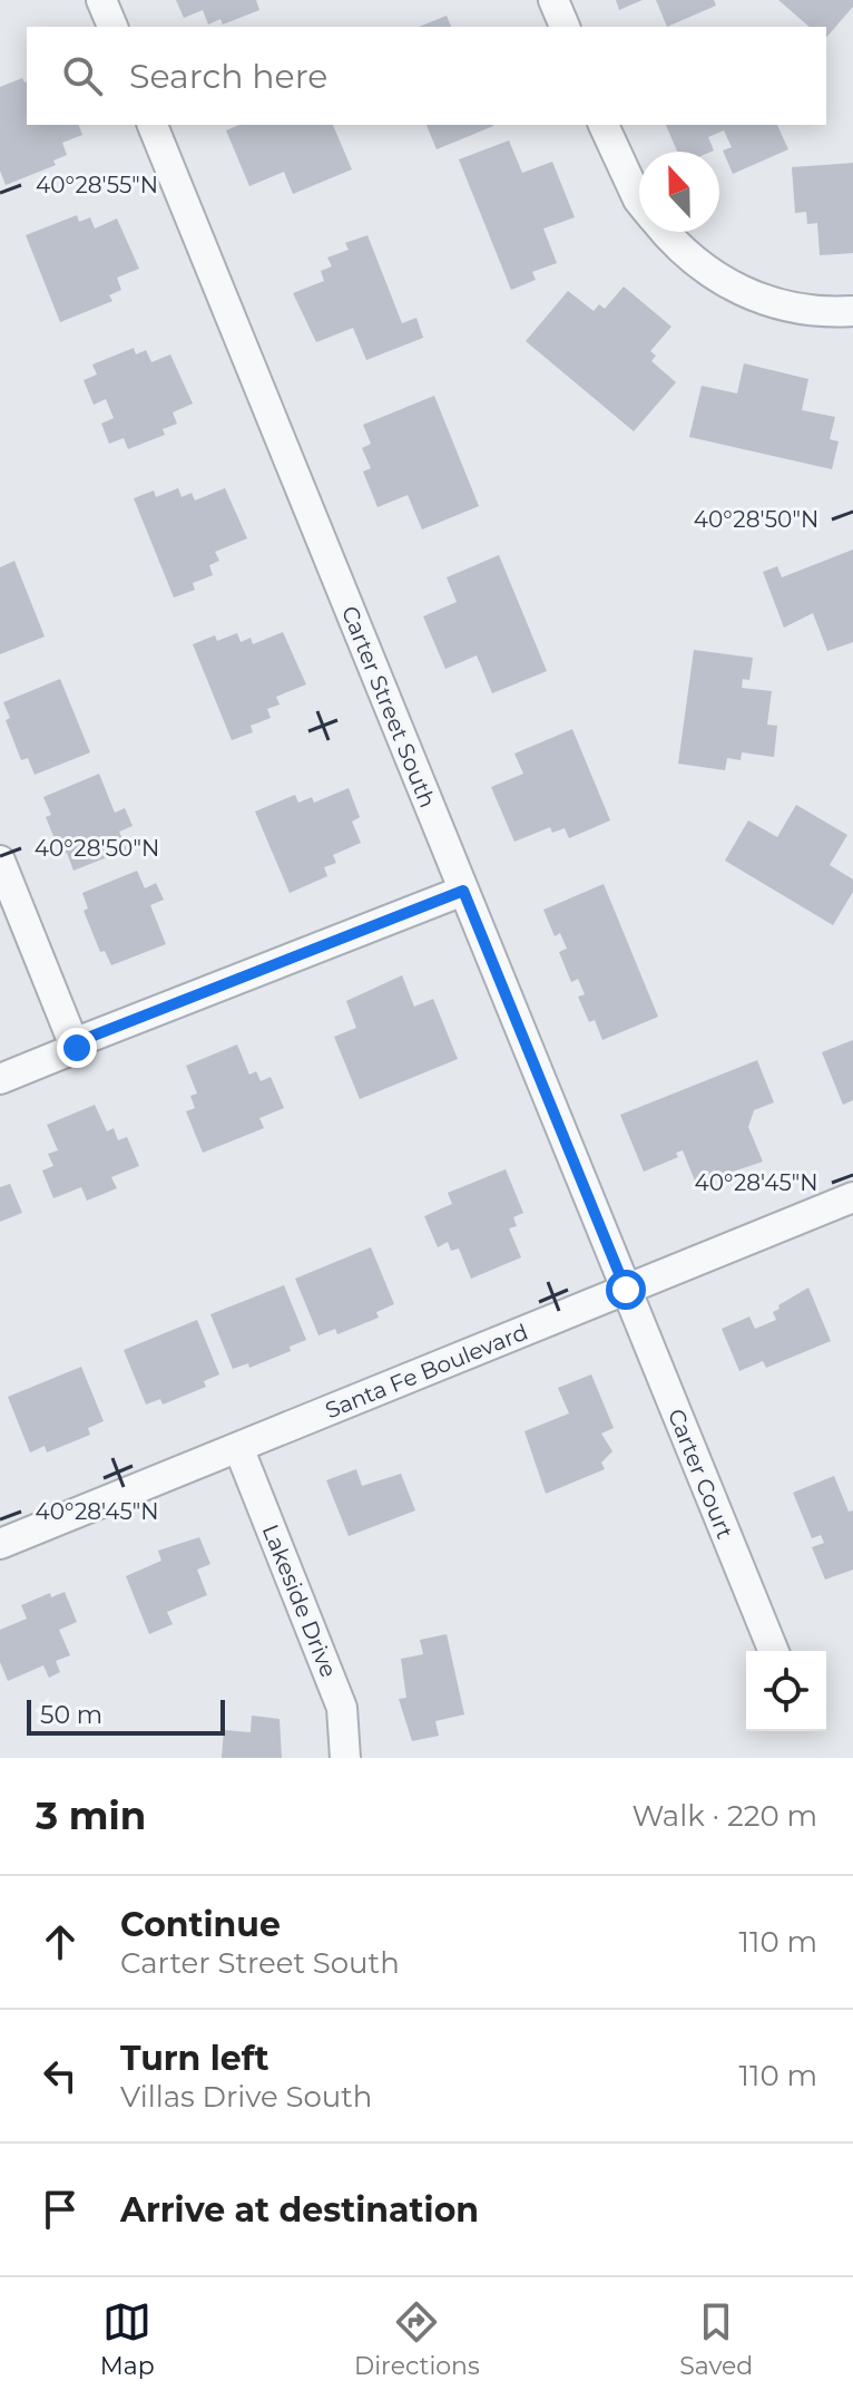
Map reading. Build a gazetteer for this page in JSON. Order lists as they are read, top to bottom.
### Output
{
  "streets": {
    "street": [
      "Carter Street South",
      "Santa Fe Boulevard",
      "Carter Court",
      "Lakeside Drive"
    ]
  },
  "crossings": [
    ["Carter Street South", "Santa Fe Boulevard"],
    ["Carter Street South", "Carter Court"],
    ["Santa Fe Boulevard", "Carter Court"],
    ["Santa Fe Boulevard", "Lakeside Drive"]
  ],
  "scale_bar": "50 m",
  "north": "top",
  "page": {
    "search": "Search here",
    "scale": "50 m",
    "heading": ["3 min", "Walk · 220 m"],
    "list": [
      ["Continue", "Carter Street South", "110 m"],
      ["Turn left", "Villas Drive South", "110 m"],
      "Arrive at destination"
    ],
    "nav": ["Map", "Directions", "Saved"]
  },
  "coordinates": ["40°28'55\"N", "40°28'50\"N", "40°28'45\"N"]
}
